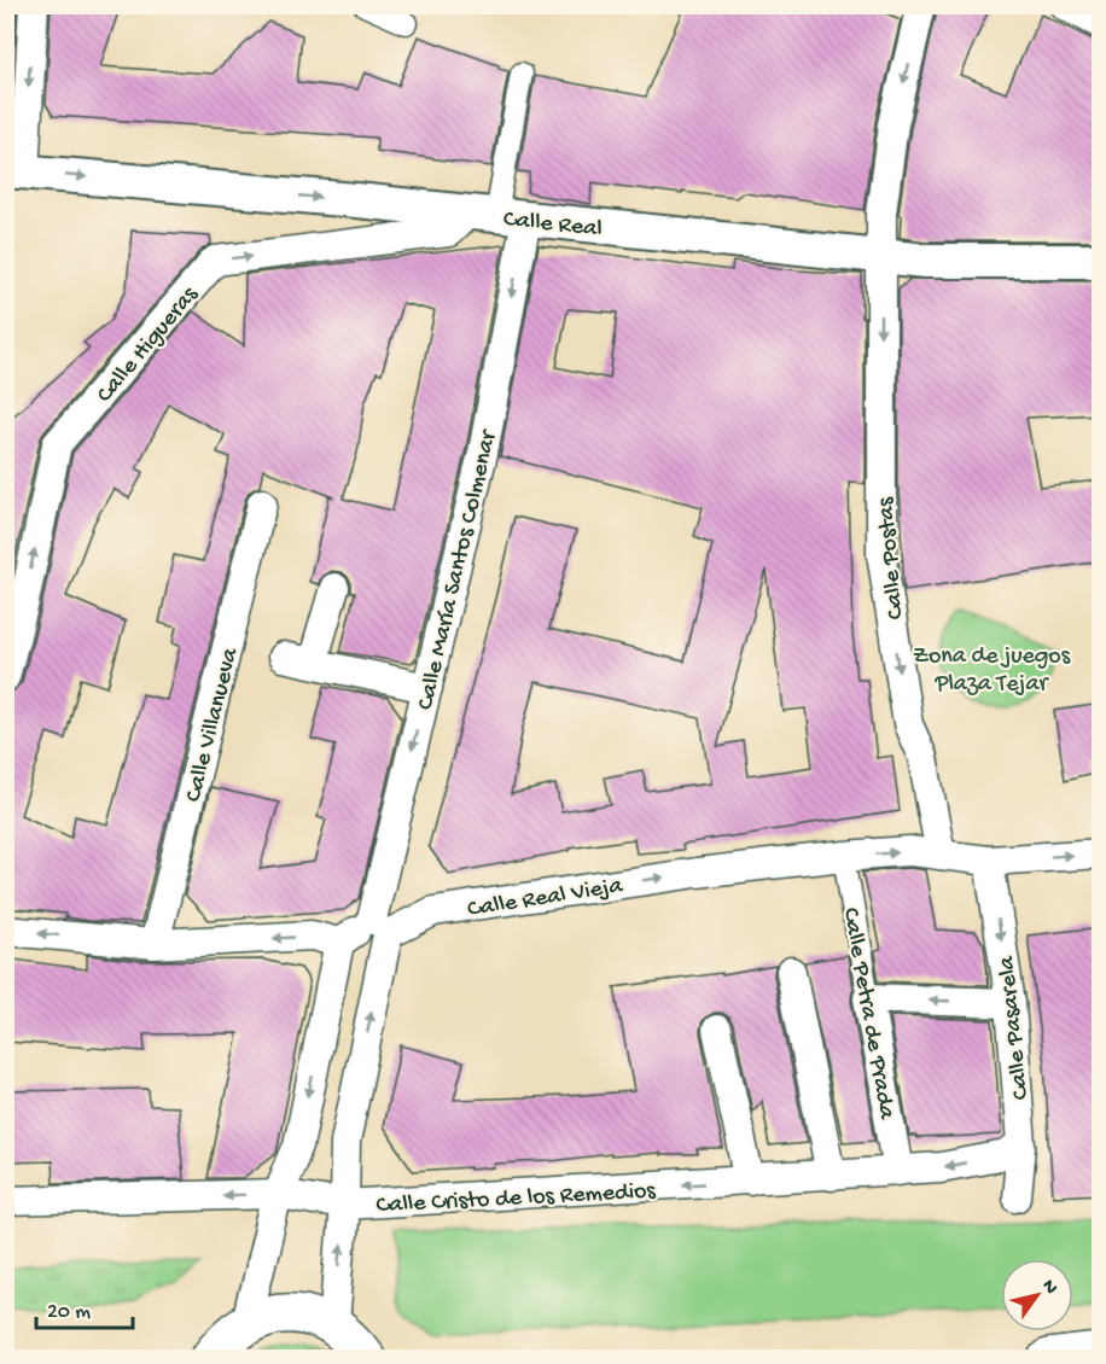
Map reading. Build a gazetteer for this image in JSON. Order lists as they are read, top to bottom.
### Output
{
  "streets": {
    "street": [
      "Calle Real",
      "Calle Higueras",
      "Calle Postas",
      "Calle María Santos Colmenar",
      "Calle Villanueva",
      "Calle Real Vieja",
      "Calle Petra de Prada",
      "Calle Pasarela",
      "Calle Cristo de los Remedios"
    ]
  },
  "crossings": [
    ["Calle Real", "Calle Higueras"],
    ["Calle Real", "Calle Postas"],
    ["Calle Real", "Calle María Santos Colmenar"],
    ["Calle Higueras", "Calle María Santos Colmenar"],
    ["Calle Postas", "Calle Real Vieja"],
    ["Calle María Santos Colmenar", "Calle Real Vieja"],
    ["Calle María Santos Colmenar", "Calle Cristo de los Remedios"],
    ["Calle Real Vieja", "Calle Petra de Prada"],
    ["Calle Real Vieja", "Calle Pasarela"],
    ["Calle Petra de Prada", "Calle Cristo de los Remedios"],
    ["Calle Pasarela", "Calle Cristo de los Remedios"]
  ],
  "one_way": [
    "Calle Real",
    "Calle Higueras",
    "Calle Postas",
    "Calle Real Vieja",
    "Calle Cristo de los Remedios"
  ],
  "parks": ["Zona de juegos Plaza Tejar"],
  "scale_bar": "20 m",
  "north": "top right"
}
